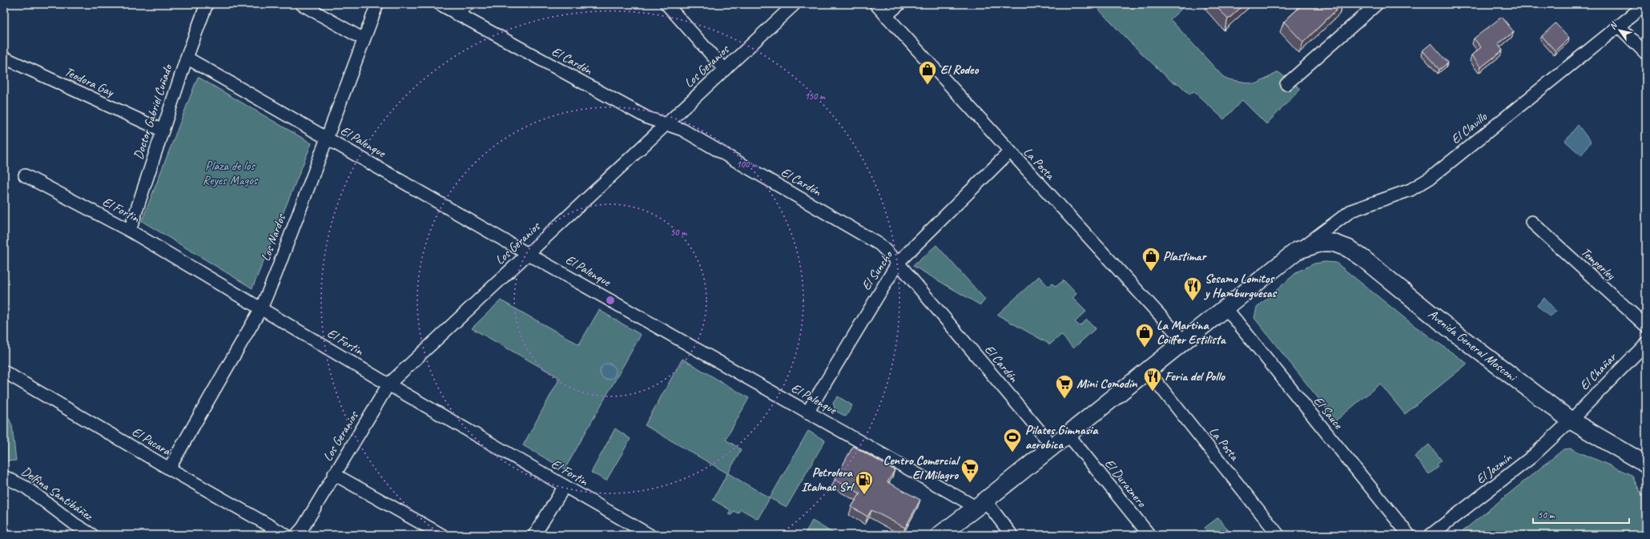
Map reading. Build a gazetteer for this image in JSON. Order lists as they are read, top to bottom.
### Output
{
  "streets": {
    "main road": ["Avenida General Mosconi"],
    "street": [
      "El Cardón",
      "Los Geranios",
      "Teodora Gay",
      "Doctor Gabriel Cuñado",
      "El Clavillo",
      "El Palenque",
      "La Posta",
      "El Fortin",
      "Los Nardos",
      "Temperley",
      "El Suncho",
      "El Chañar",
      "El Sauce",
      "El Pucará",
      "El Jazmín",
      "El Duraznero",
      "Delfina Santibáñez"
    ]
  },
  "crossings": [
    ["El Cardón", "Los Geranios"],
    ["El Cardón", "El Suncho"],
    ["El Cardón", "Avenida General Mosconi"],
    ["Los Geranios", "El Palenque"],
    ["Los Geranios", "El Fortin"],
    ["Teodora Gay", "Doctor Gabriel Cuñado"],
    ["Doctor Gabriel Cuñado", "El Palenque"],
    ["Doctor Gabriel Cuñado", "El Fortin"],
    ["El Clavillo", "Avenida General Mosconi"],
    ["El Palenque", "Los Nardos"],
    ["El Palenque", "El Suncho"],
    ["El Palenque", "Avenida General Mosconi"],
    ["La Posta", "El Suncho"],
    ["La Posta", "Avenida General Mosconi"],
    ["El Fortin", "Los Nardos"],
    ["Los Nardos", "El Pucará"],
    ["Avenida General Mosconi", "El Chañar"],
    ["Avenida General Mosconi", "El Sauce"],
    ["Avenida General Mosconi", "El Jazmín"],
    ["Avenida General Mosconi", "El Duraznero"],
    ["El Chañar", "El Jazmín"]
  ],
  "parks": ["Plaza de los Reyes Magos"],
  "places": {
    "shop": ["El Rodeo", "Plastimar", "La Martina Coiffer Estilista"],
    "restaurant": ["Sesamo Lomitos y Hamburguesas", "Feria del Pollo"],
    "supermarket": ["Mini Comodín", "Centro Comercial El Milagro"],
    "sports": ["Pilates Gimnasia aerobica"],
    "fuel station": ["Petrolera Italmac Srl"]
  },
  "scale_bar": "50 m",
  "north": "top left",
  "rings": ["150 m", "100 m", "50 m"]
}
